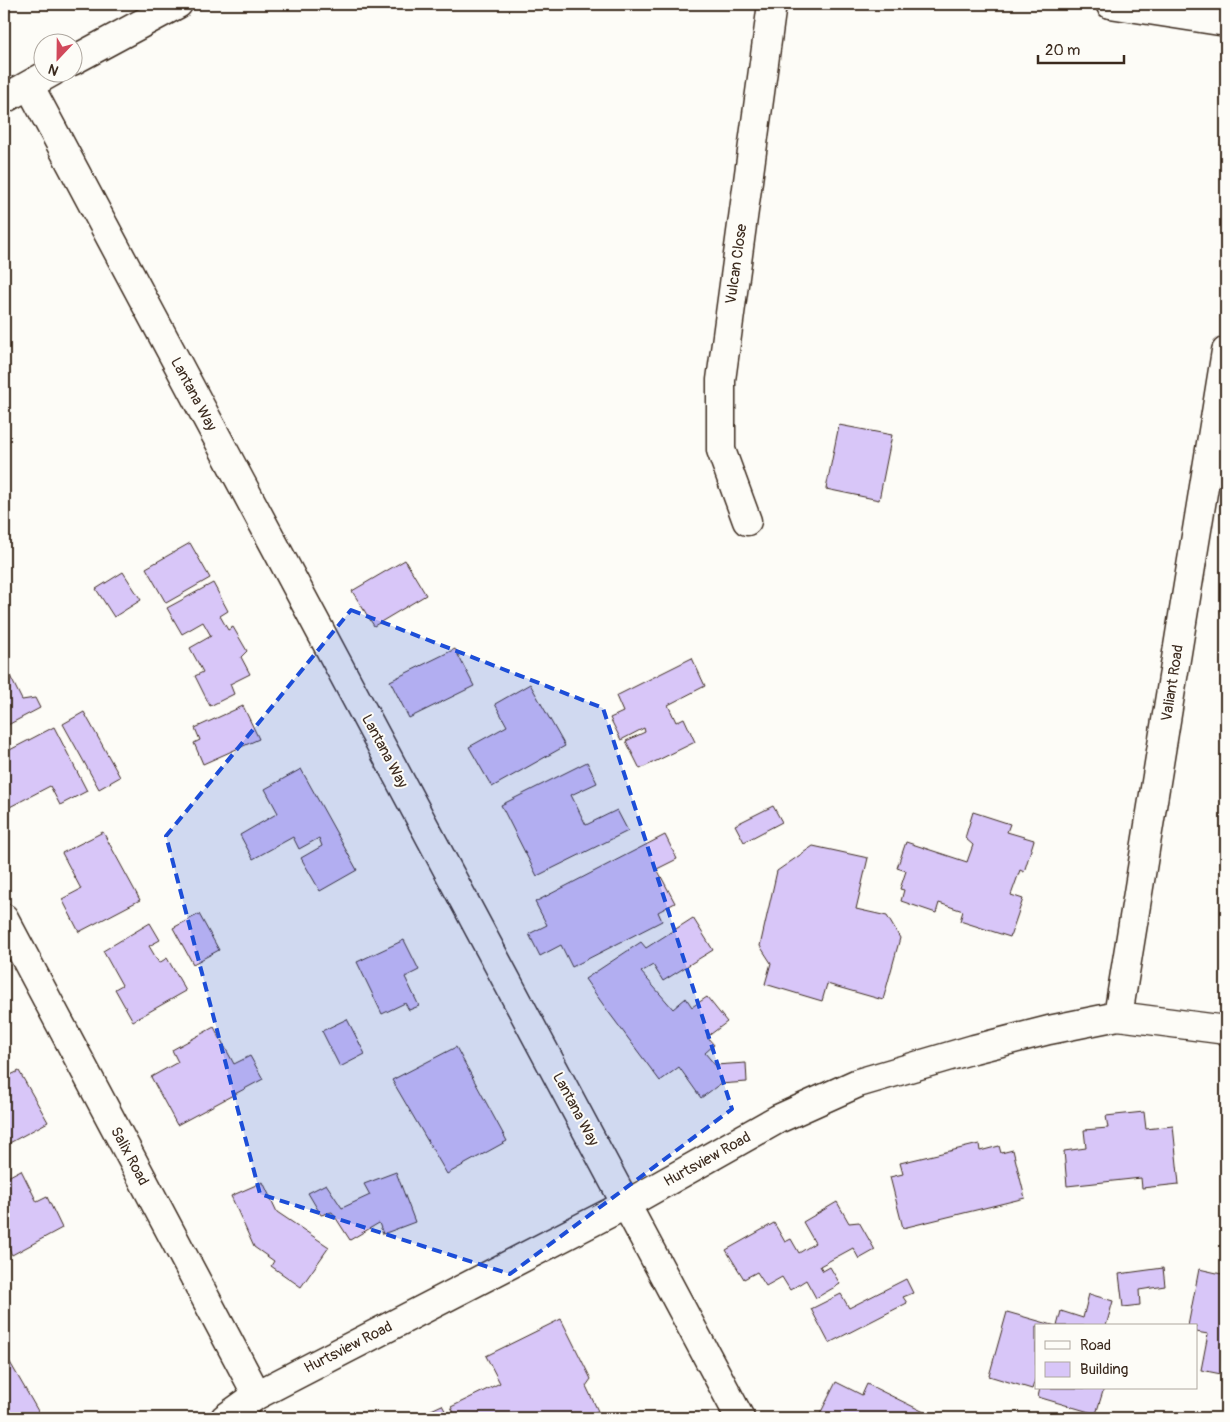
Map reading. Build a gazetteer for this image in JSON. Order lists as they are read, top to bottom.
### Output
{
  "streets": {
    "street": [
      "Vulcan Close",
      "Lantana Way",
      "Valiant Road",
      "Salix Road",
      "Hurtsview Road"
    ]
  },
  "crossings": [
    ["Lantana Way", "Hurtsview Road"],
    ["Valiant Road", "Hurtsview Road"],
    ["Salix Road", "Hurtsview Road"]
  ],
  "legend": ["Road", "Building"],
  "scale_bar": "20 m",
  "north": "bottom"
}
